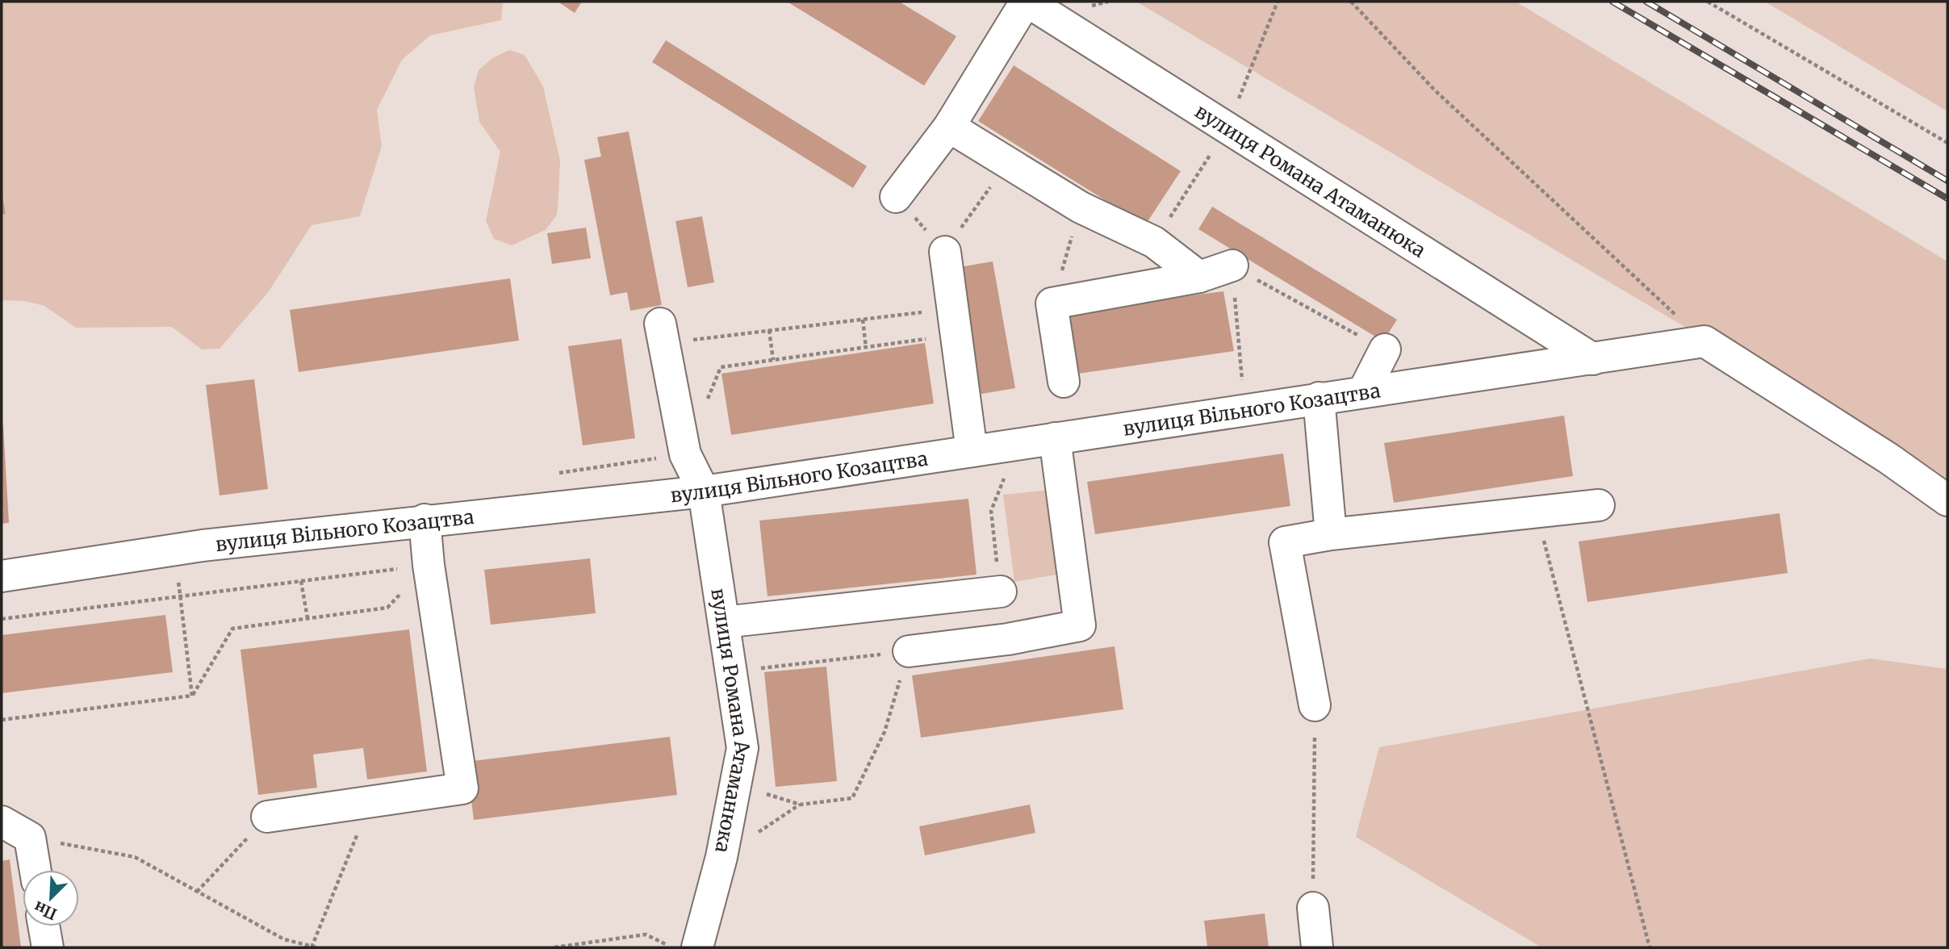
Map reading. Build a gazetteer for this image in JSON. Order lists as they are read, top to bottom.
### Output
{
  "streets": {
    "street": ["вулиця Романа Атаманюка", "вулиця Вільного Козацтва"]
  },
  "crossings": [
    ["вулиця Романа Атаманюка", "вулиця Вільного Козацтва"]
  ],
  "north": "bottom left"
}
